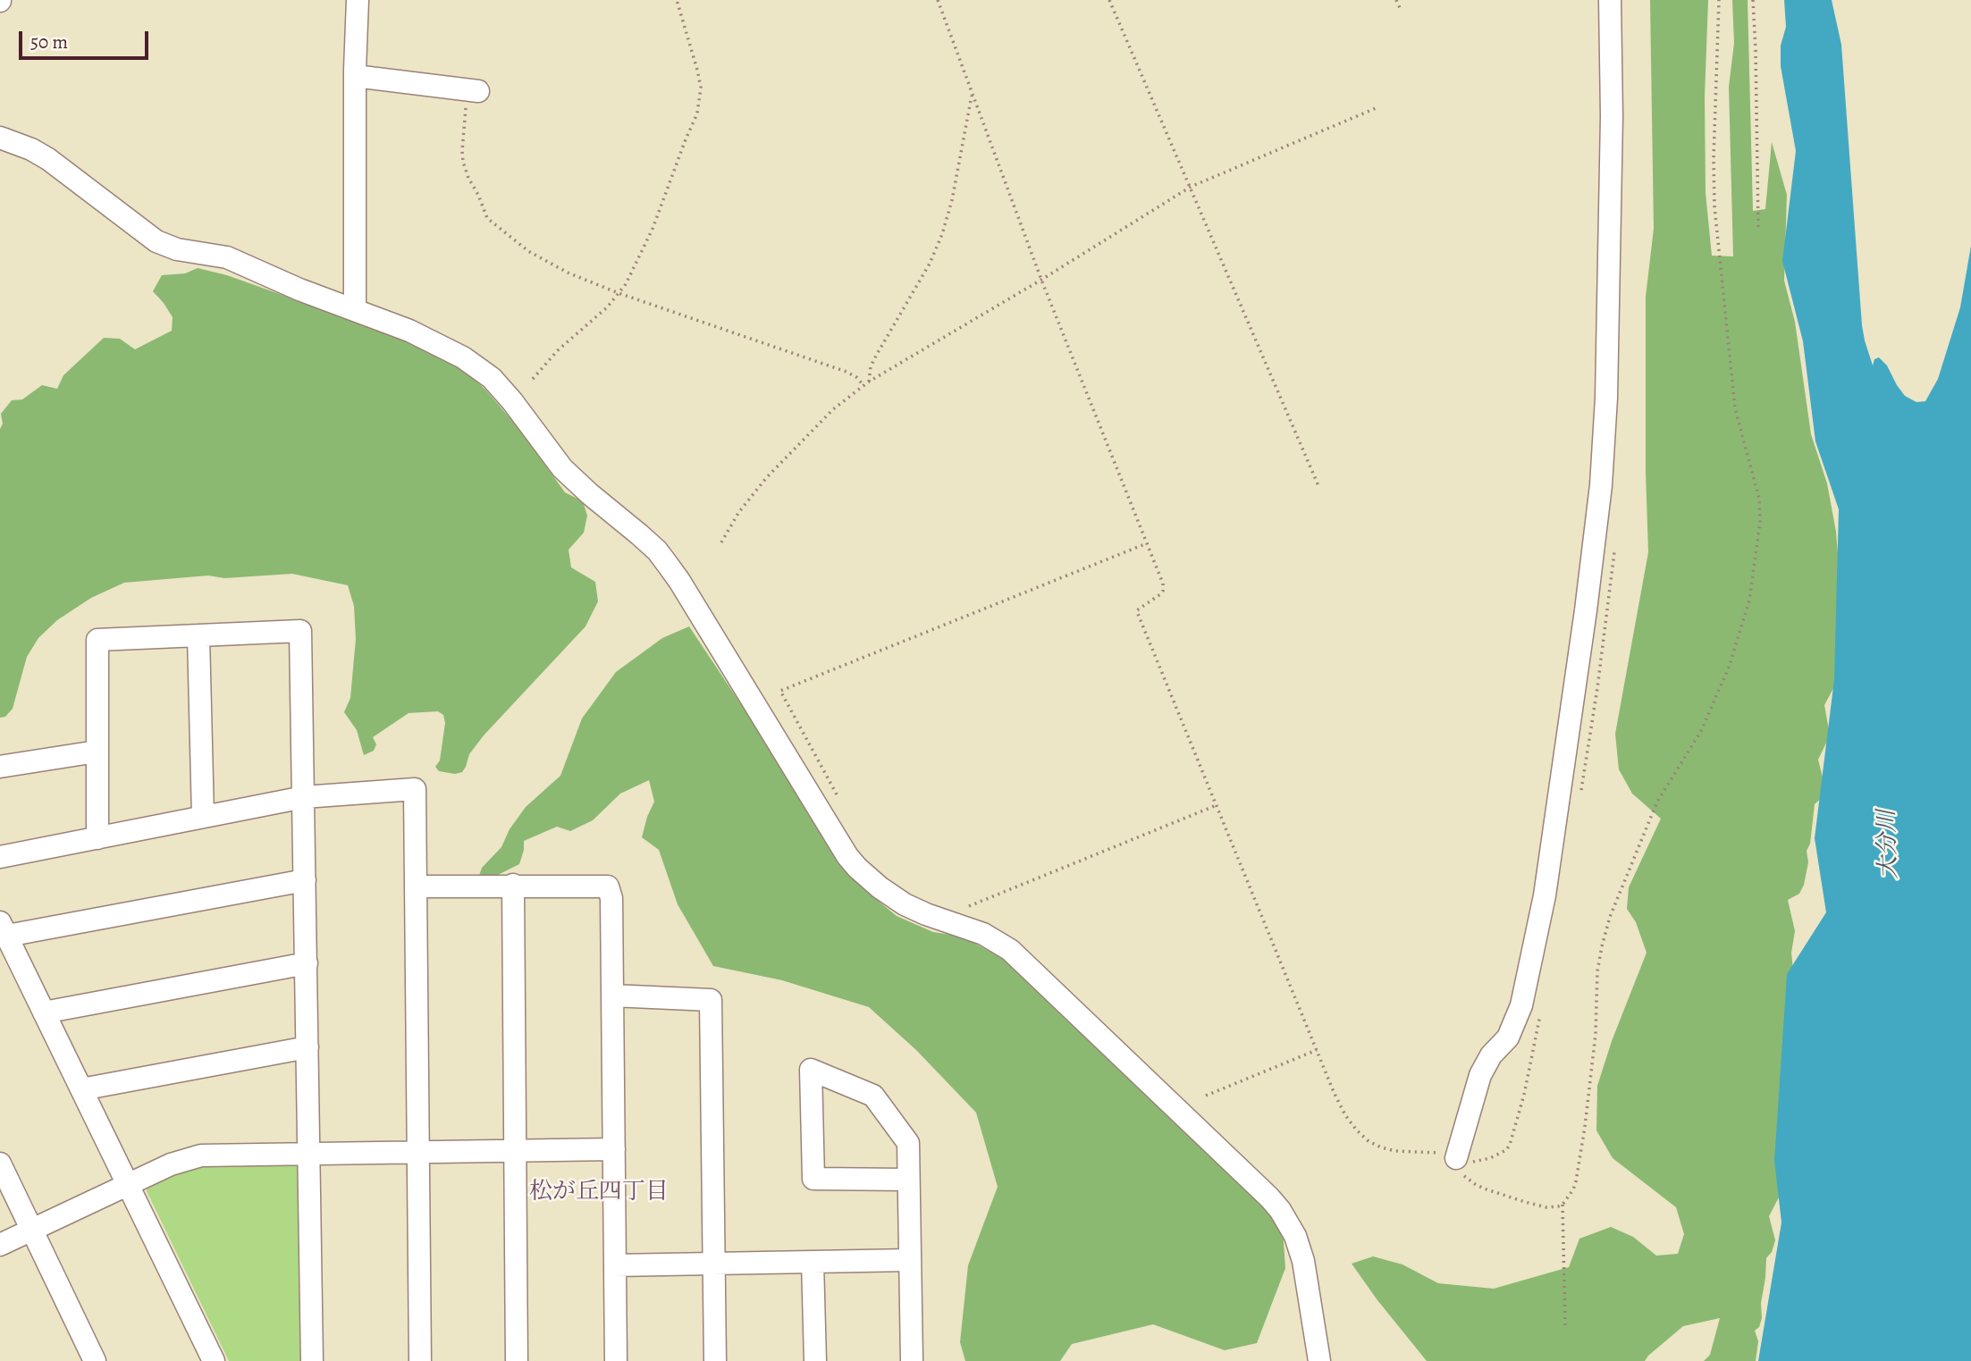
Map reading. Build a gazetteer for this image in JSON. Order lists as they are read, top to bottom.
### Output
{
  "districts": ["松が丘四丁目"],
  "water": ["大分川"],
  "scale_bar": "50 m"
}
